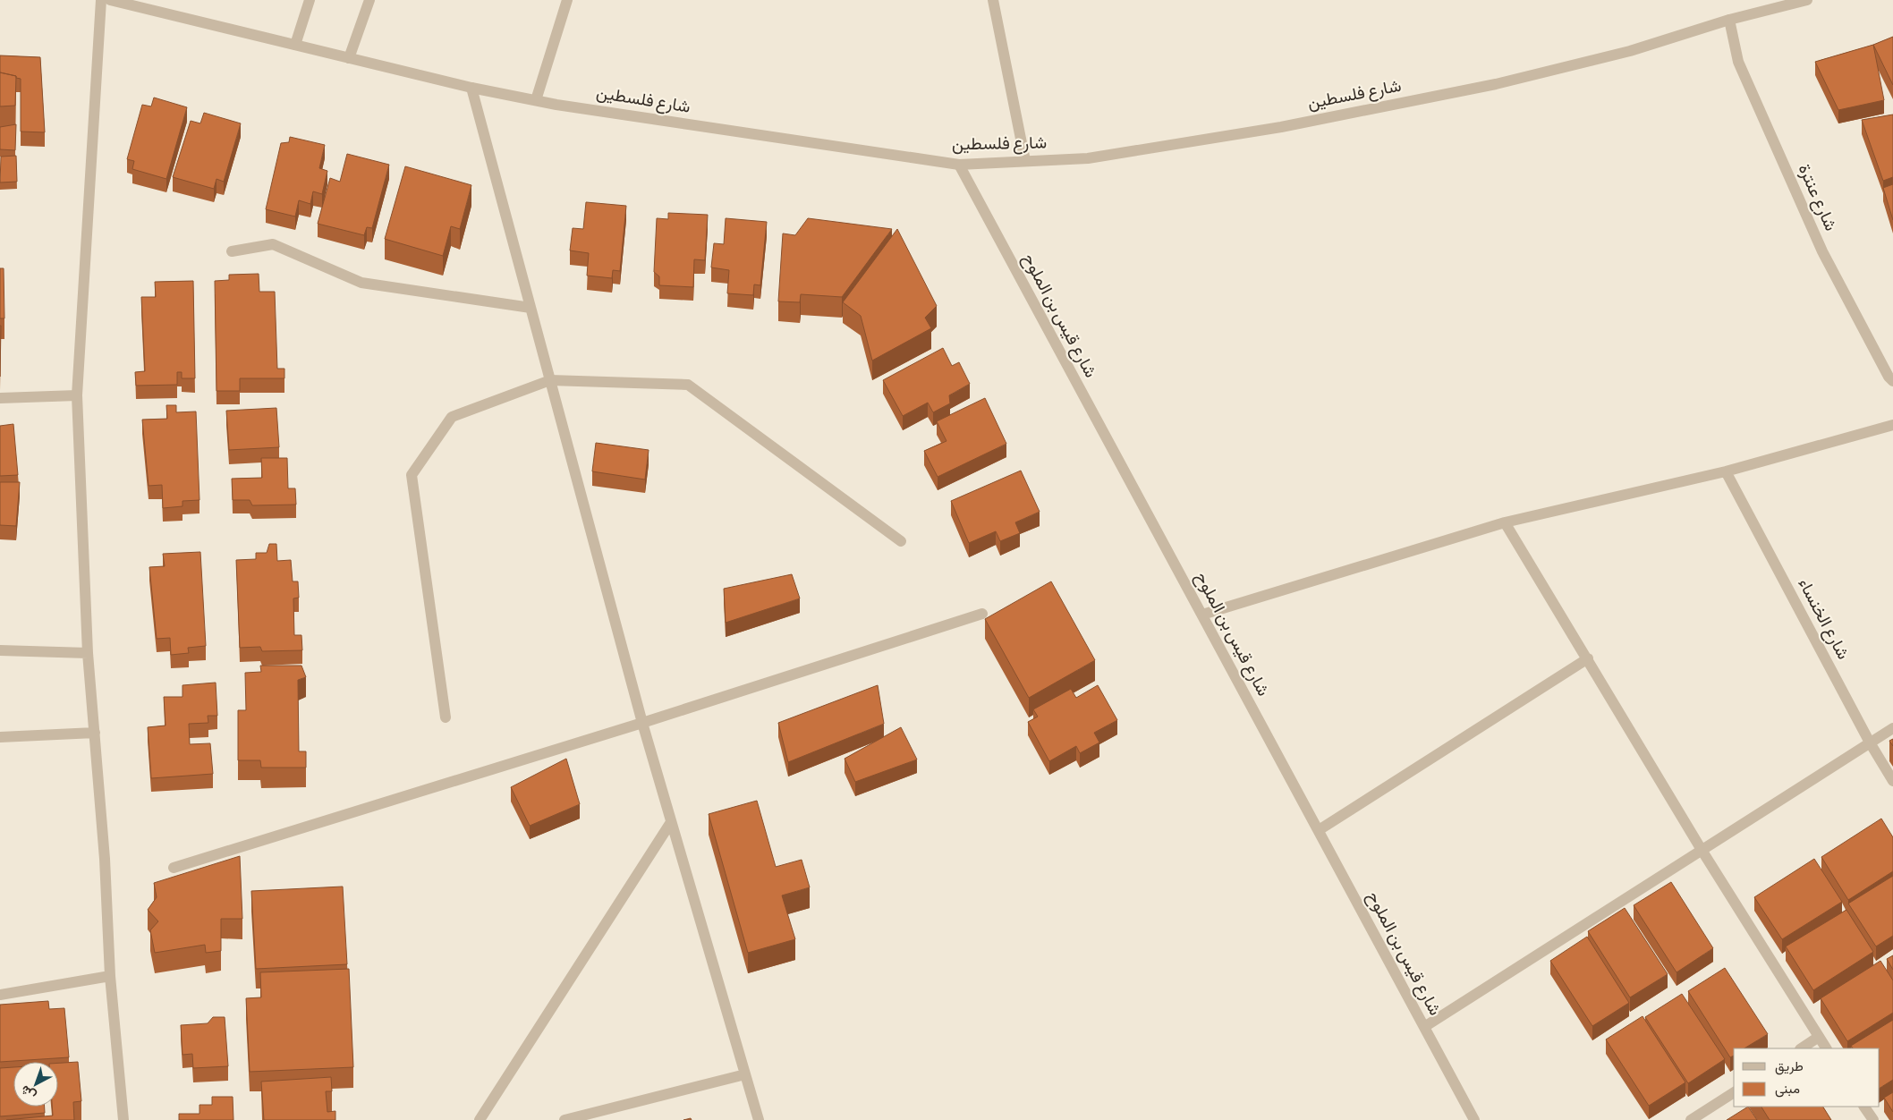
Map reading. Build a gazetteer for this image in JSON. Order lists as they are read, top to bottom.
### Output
{
  "streets": {
    "street": [
      "شارع فلسطين",
      "شارع عنترة",
      "شارع قيس بن الملوح",
      "شارع الخنساء"
    ]
  },
  "crossings": [
    ["شارع فلسطين", "شارع عنترة"],
    ["شارع فلسطين", "شارع قيس بن الملوح"]
  ],
  "legend": ["طريق", "مبنى"],
  "north": "bottom left"
}
